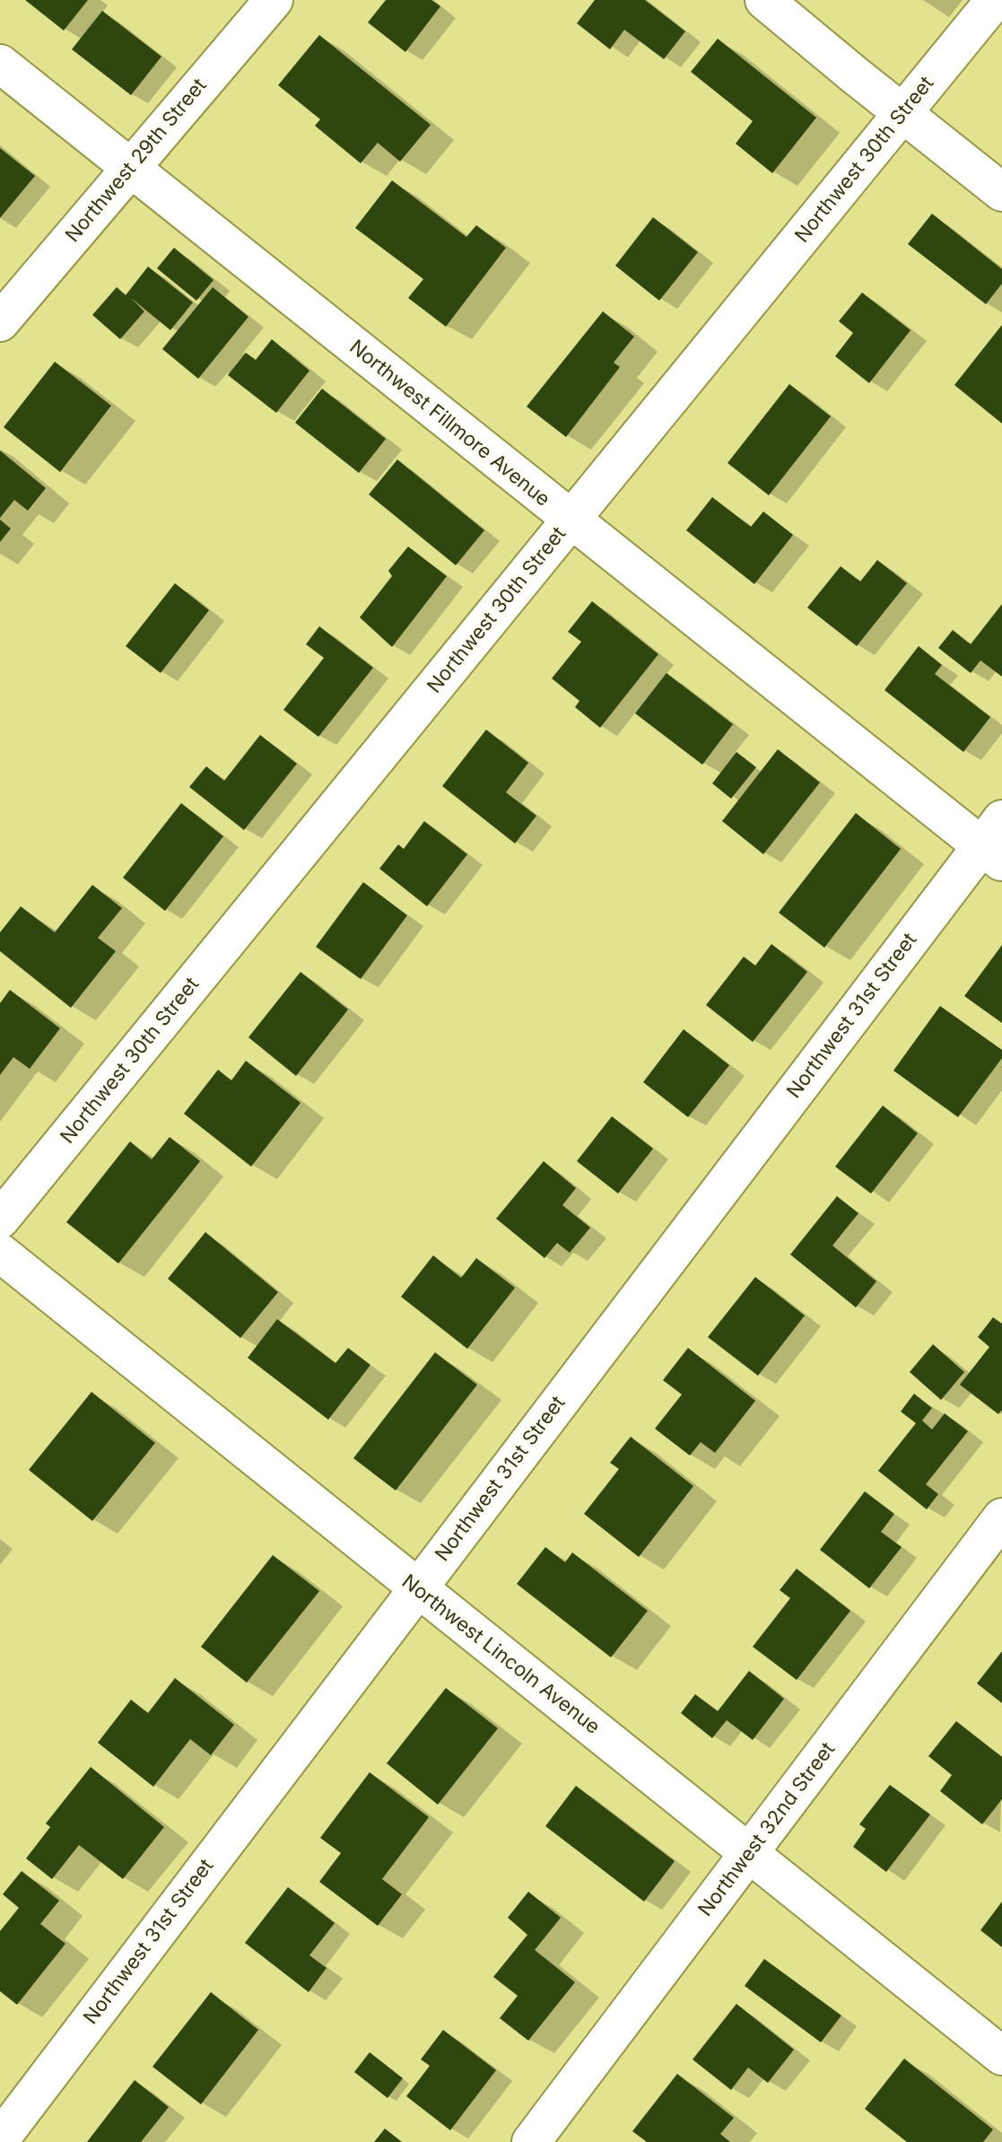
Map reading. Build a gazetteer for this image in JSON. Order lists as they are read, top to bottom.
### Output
{
  "streets": {
    "street": [
      "Northwest 30th Street",
      "Northwest 29th Street",
      "Northwest Fillmore Avenue",
      "Northwest 31st Street",
      "Northwest Lincoln Avenue",
      "Northwest 32nd Street"
    ]
  },
  "crossings": [
    ["Northwest 30th Street", "Northwest Fillmore Avenue"],
    ["Northwest 29th Street", "Northwest Fillmore Avenue"],
    ["Northwest Fillmore Avenue", "Northwest 31st Street"],
    ["Northwest 31st Street", "Northwest Lincoln Avenue"],
    ["Northwest Lincoln Avenue", "Northwest 32nd Street"]
  ]
}
